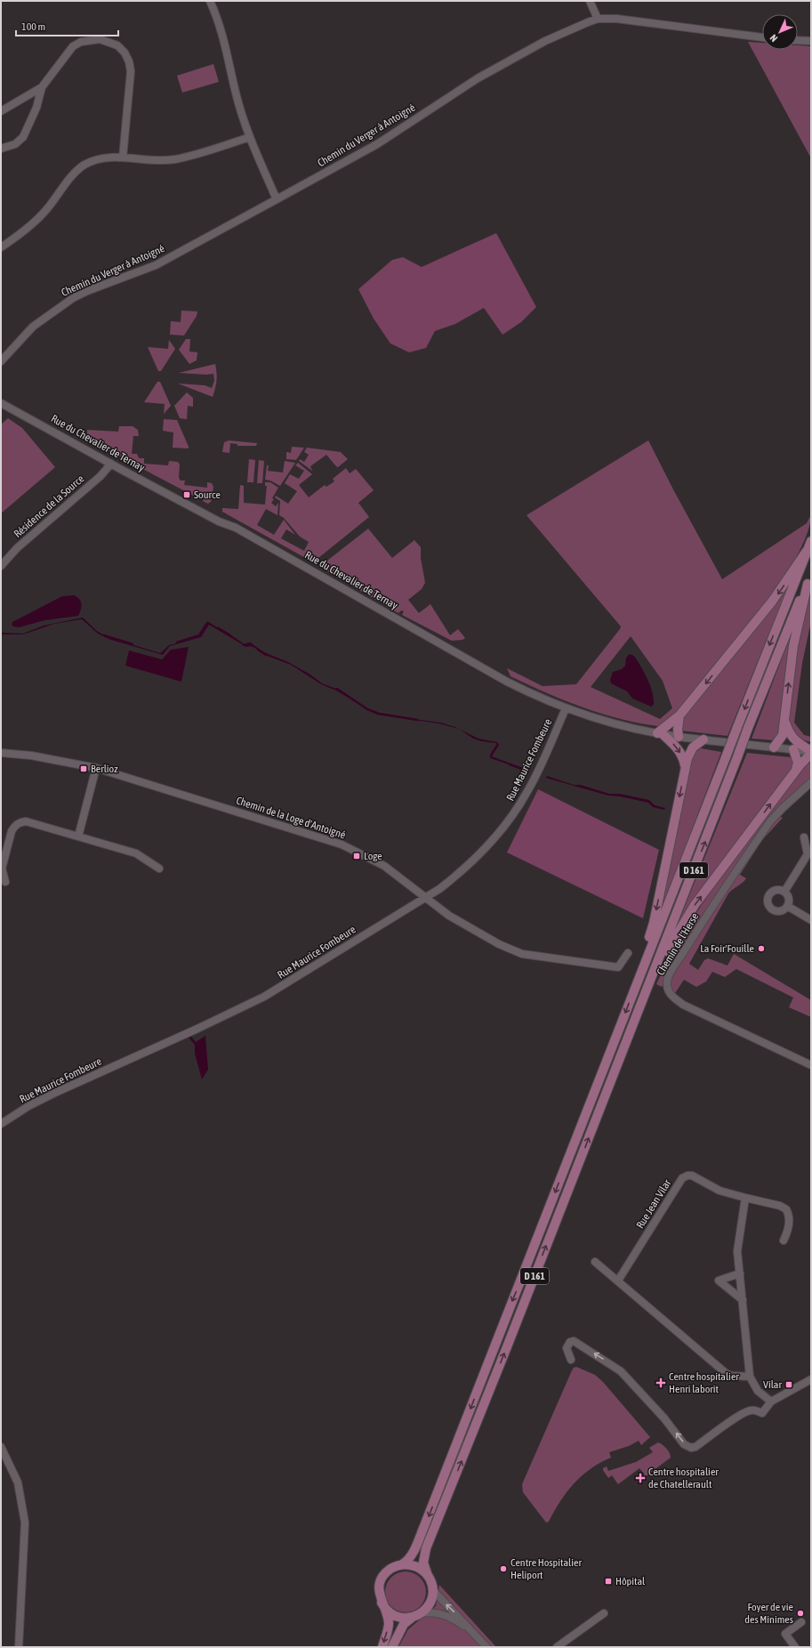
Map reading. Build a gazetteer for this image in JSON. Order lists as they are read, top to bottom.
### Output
{
  "streets": {
    "main road": ["D 161"],
    "street": [
      "Chemin du Verger à Antoigné",
      "Rue du Chevalier de Ternay",
      "Résidence de la Source",
      "Rue Maurice Fombeure",
      "Chemin de la Loge d'Antoigné",
      "Chemin de l'Herse",
      "Rue Jean Vilar"
    ]
  },
  "crossings": [
    ["Rue du Chevalier de Ternay", "Résidence de la Source"],
    ["Rue du Chevalier de Ternay", "Rue Maurice Fombeure"],
    ["Rue Maurice Fombeure", "Chemin de la Loge d'Antoigné"]
  ],
  "places": {
    "transit": [
      "Source",
      "Berlioz",
      "Loge",
      "Vilar",
      "Hôpital"
    ],
    "other": ["La Foir'Fouille", "Centre Hospitalier Heliport", "Foyer de vie des Minimes"],
    "health": ["Centre hospitalier Henri laborit", "Centre hospitalier de Chatellerault"]
  },
  "scale_bar": "100 m",
  "north": "bottom left"
}
